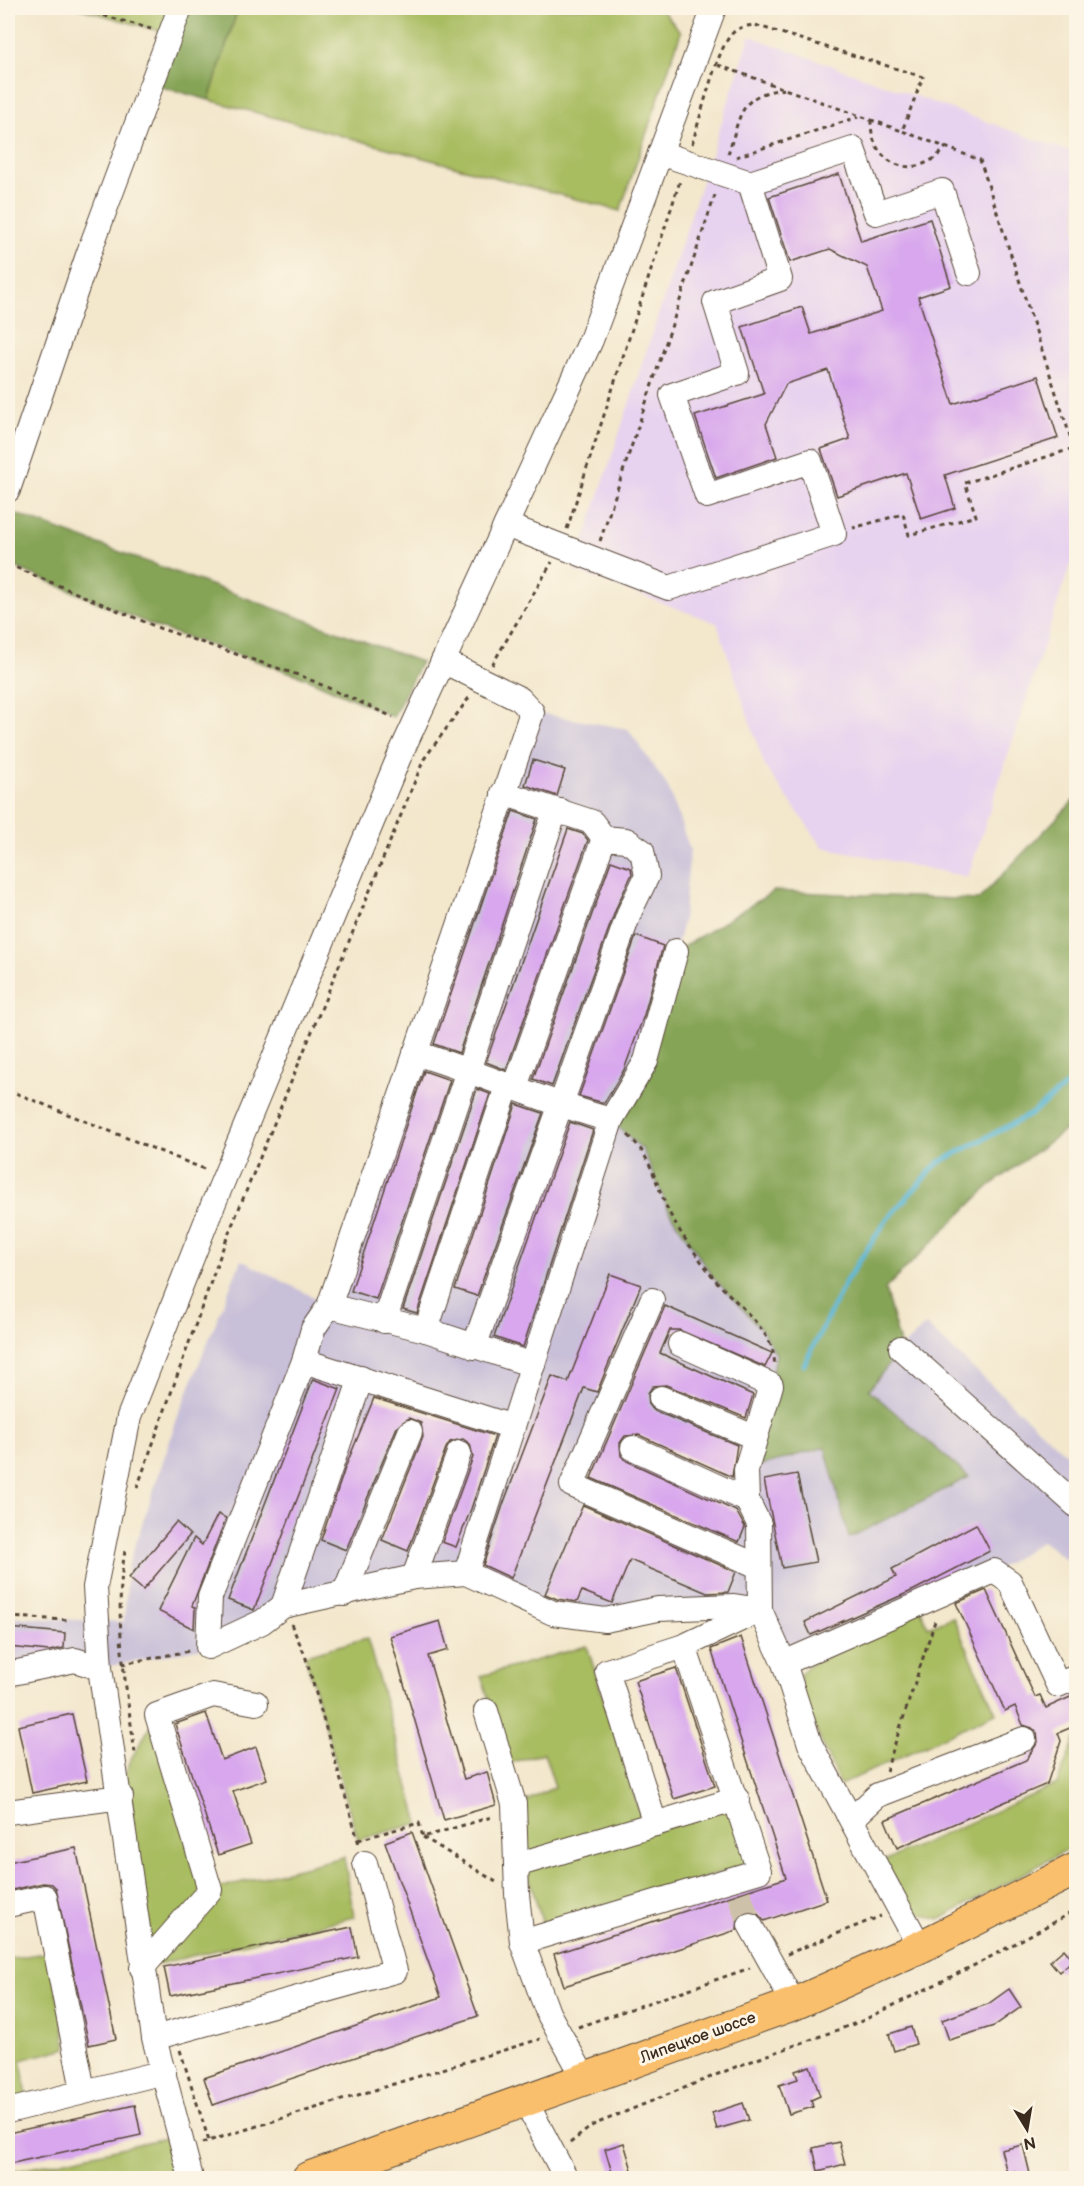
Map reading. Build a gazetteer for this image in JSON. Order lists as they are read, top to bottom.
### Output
{
  "streets": {
    "main road": ["Липецкое шоссе"]
  },
  "north": "bottom"
}
